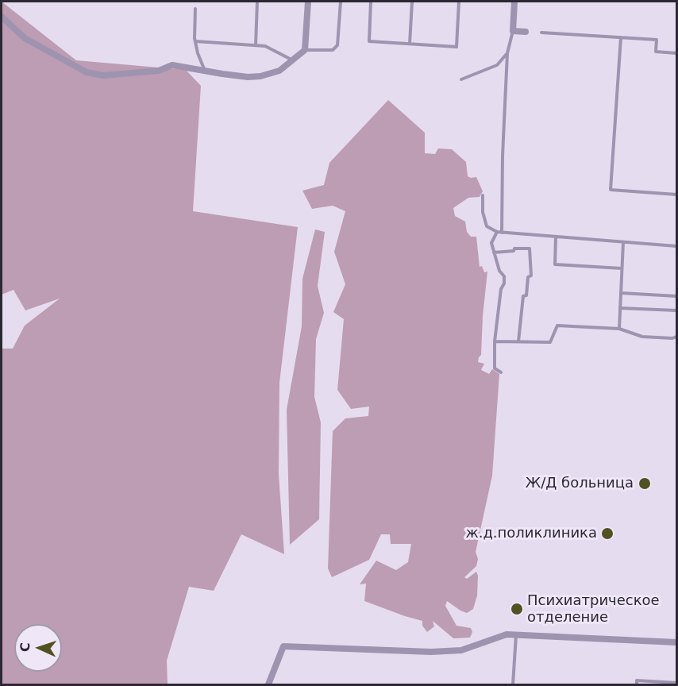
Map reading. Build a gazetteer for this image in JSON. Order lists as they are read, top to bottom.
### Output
{
  "places": ["Ж/Д больница", "ж.д.поликлиника", "Психиатрическое отделение"],
  "north": "left"
}
